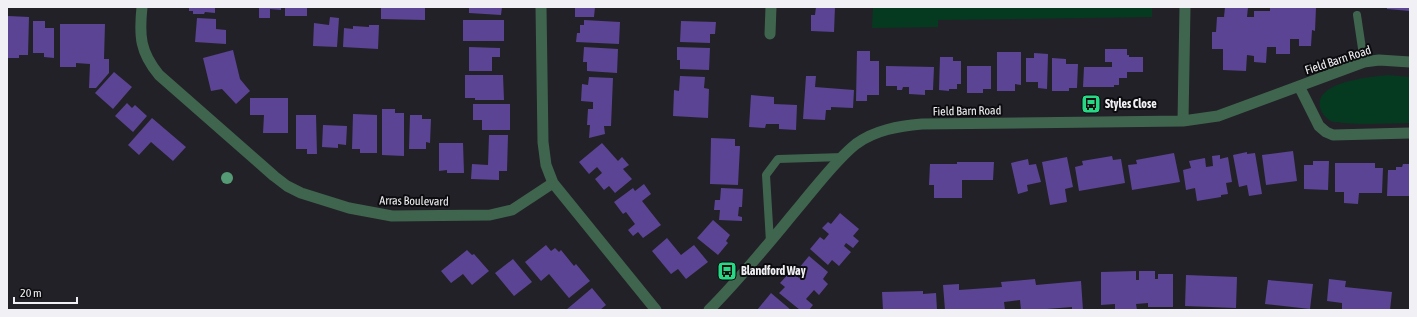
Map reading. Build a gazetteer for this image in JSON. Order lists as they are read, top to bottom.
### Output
{
  "streets": {
    "street": ["Field Barn Road", "Arras Boulevard"]
  },
  "places": {
    "bus stop": ["Styles Close", "Blandford Way"]
  },
  "scale_bar": "20 m"
}
